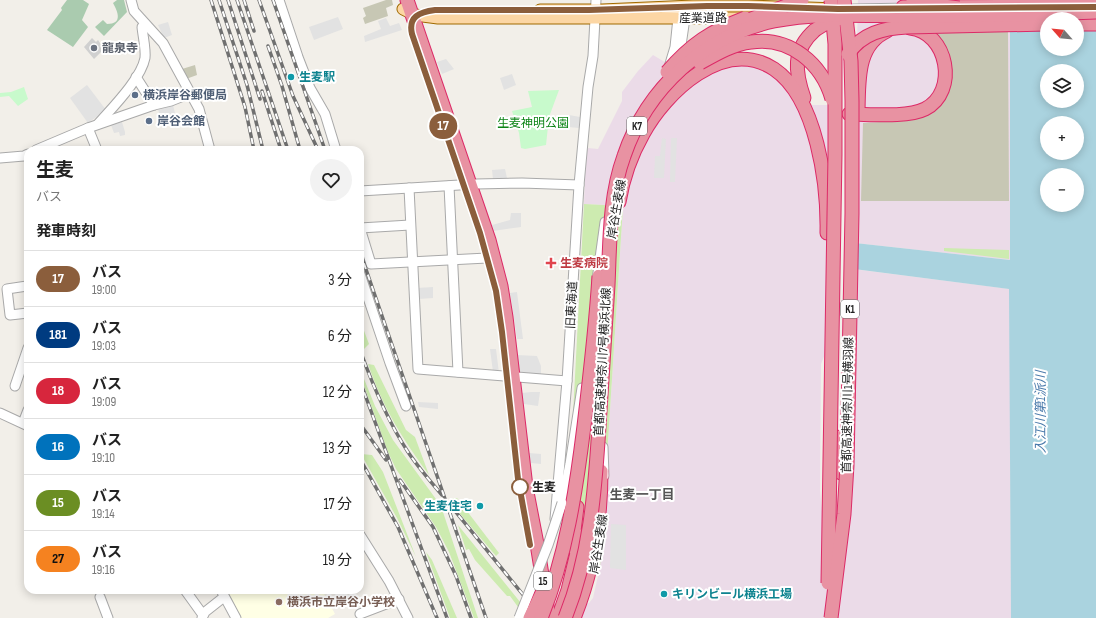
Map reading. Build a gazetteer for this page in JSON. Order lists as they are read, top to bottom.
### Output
{
  "streets": {
    "highway": [
      "K7",
      "K1",
      "首都高速神奈川7号横浜北線",
      "首都高速神奈川1号横羽線",
      "15"
    ],
    "main road": ["産業道路"],
    "street": ["岸谷生麦線", "旧東海道"]
  },
  "crossings": [
    ["産業道路", "岸谷生麦線"],
    ["産業道路", "旧東海道"],
    ["産業道路", "首都高速神奈川1号横羽線"],
    ["産業道路", "15"],
    ["岸谷生麦線", "首都高速神奈川7号横浜北線"],
    ["旧東海道", "15"],
    ["首都高速神奈川7号横浜北線", "15"]
  ],
  "districts": ["生麦一丁目"],
  "water": ["入江川第1派川"],
  "parks": ["生麦神明公園"],
  "places": {
    "other": [
      "龍泉寺",
      "生麦駅",
      "横浜岸谷郵便局",
      "岸谷会館",
      "生麦",
      "生麦住宅",
      "キリンビール横浜工場",
      "横浜市立岸谷小学校"
    ],
    "health": ["生麦病院"]
  },
  "lines": ["bus line 17"],
  "north": "top left",
  "page": {
    "on_map": "17",
    "map_buttons": ["+", "−"],
    "heading": [
      ["生麦", "バス"],
      "発車時刻"
    ],
    "list": [
      {
        "mark": "17",
        "name": "バス",
        "note": "19:00",
        "value": "3 分"
      },
      {
        "mark": "181",
        "name": "バス",
        "note": "19:03",
        "value": "6 分"
      },
      {
        "mark": "18",
        "name": "バス",
        "note": "19:09",
        "value": "12 分"
      },
      {
        "mark": "16",
        "name": "バス",
        "note": "19:10",
        "value": "13 分"
      },
      {
        "mark": "15",
        "name": "バス",
        "note": "19:14",
        "value": "17 分"
      },
      {
        "mark": "27",
        "name": "バス",
        "note": "19:16",
        "value": "19 分"
      }
    ]
  }
}
